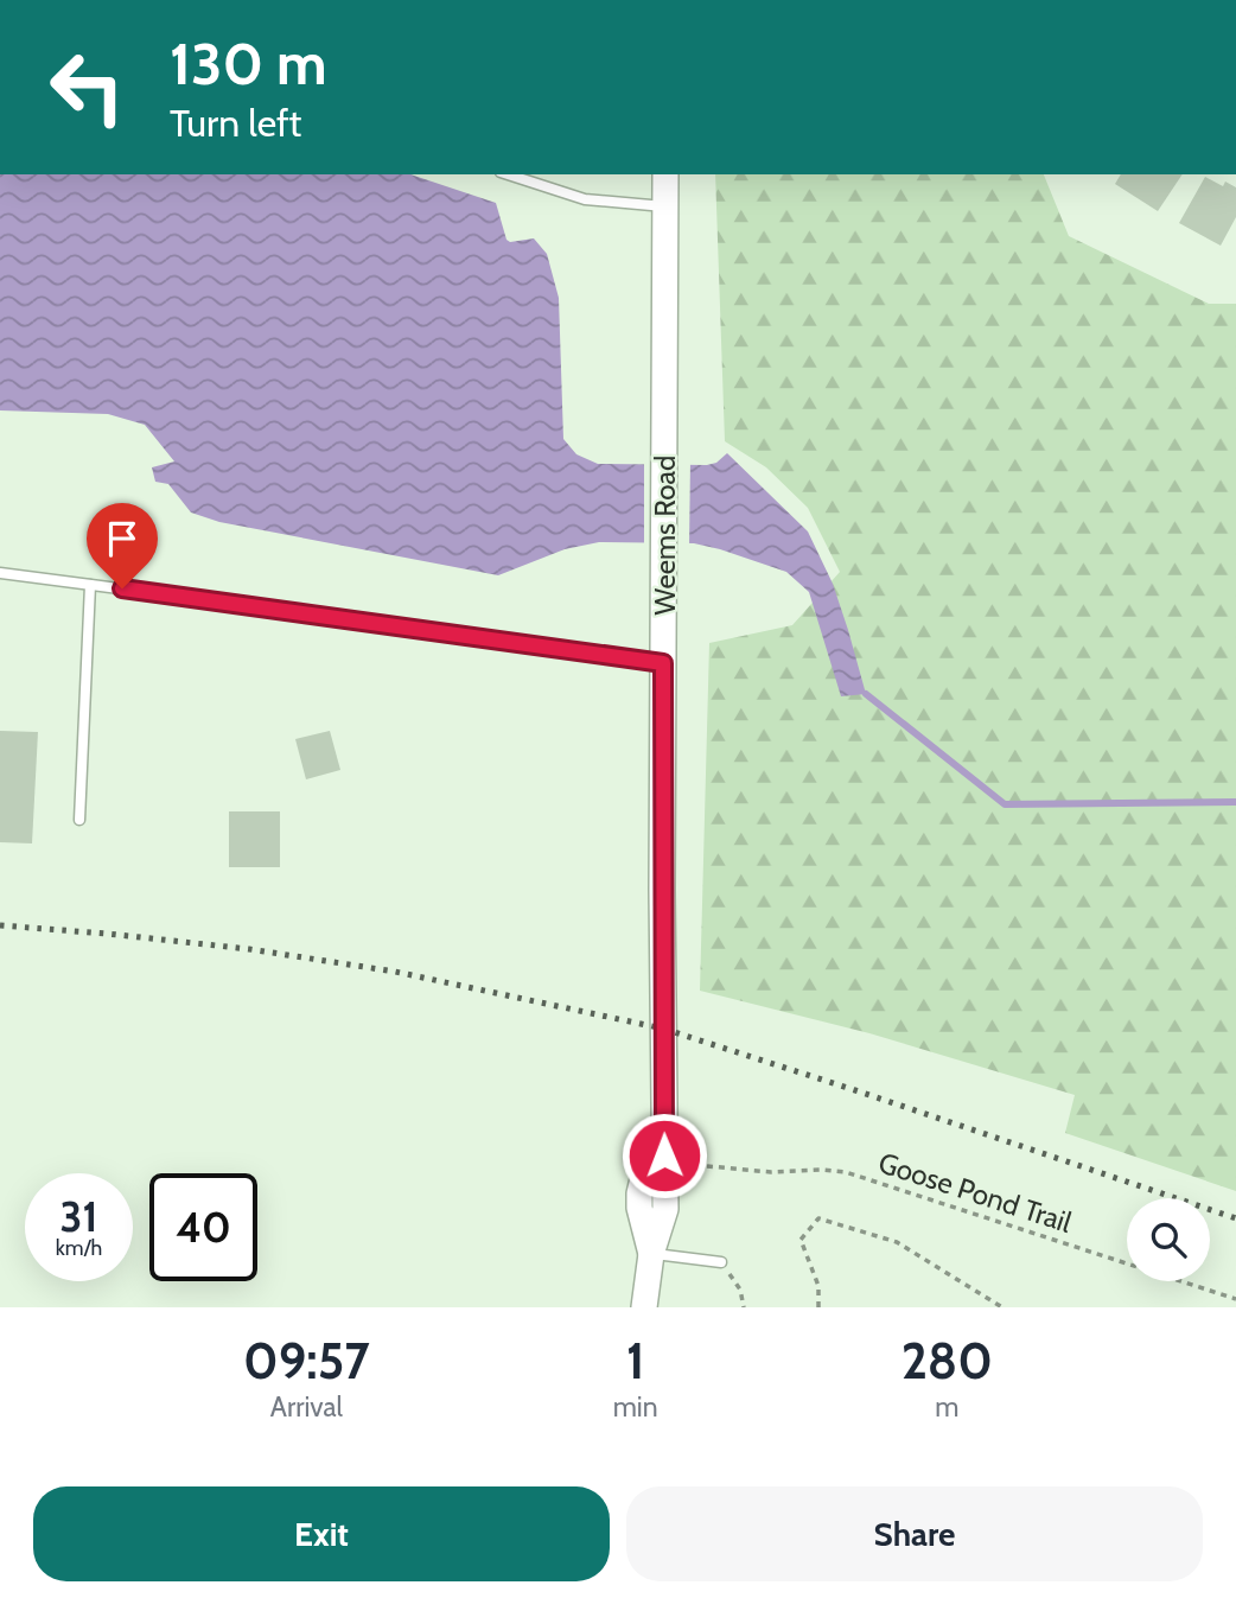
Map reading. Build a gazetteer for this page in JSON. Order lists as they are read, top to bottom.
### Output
{
  "streets": {
    "street": ["Weems Road"],
    "path": ["Goose Pond Trail"]
  },
  "page": {
    "turn": ["130 m", "Turn left"],
    "speed": "31 km/h",
    "limit": "40",
    "eta": [
      "09:57",
      "Arrival",
      "1",
      "min",
      "280",
      "m"
    ],
    "buttons": ["Exit", "Share"]
  }
}
